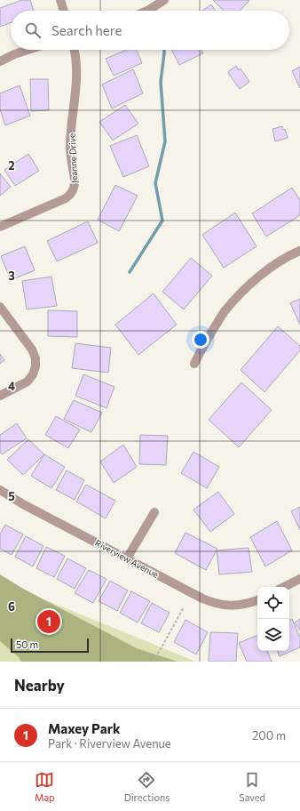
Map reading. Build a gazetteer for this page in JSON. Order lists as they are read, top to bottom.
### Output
{
  "streets": {
    "street": ["Jeanne Drive", "Riverview Avenue"]
  },
  "scale_bar": "50 m",
  "page": {
    "search": "Search here",
    "pins": "1",
    "scale": "50 m",
    "heading": "Nearby",
    "list": [
      {
        "mark": "1",
        "name": "Maxey Park",
        "note": "Park · Riverview Avenue",
        "value": "200 m"
      }
    ],
    "nav": ["Map", "Directions", "Saved"]
  },
  "grid": {
    "rows": [
      "2",
      "3",
      "4",
      "5",
      "6"
    ]
  }
}
